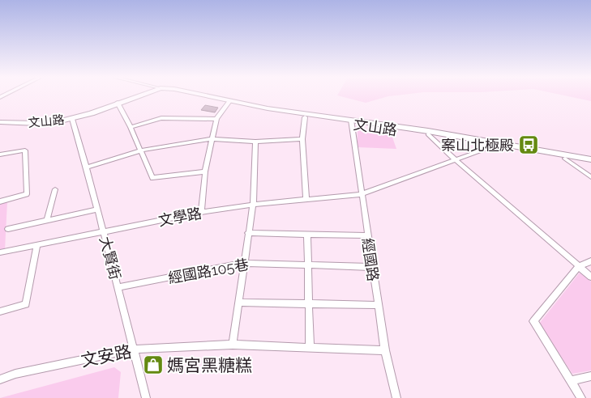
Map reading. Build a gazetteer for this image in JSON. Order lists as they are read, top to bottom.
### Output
{
  "streets": {
    "main road": ["文山路"],
    "street": [
      "文學路",
      "大賢街",
      "經國路",
      "經國路105巷",
      "文安路"
    ]
  },
  "crossings": [
    ["文山路", "文學路"],
    ["文山路", "大賢街"],
    ["文山路", "經國路"],
    ["文學路", "大賢街"],
    ["文學路", "經國路"],
    ["大賢街", "經國路105巷"],
    ["大賢街", "文安路"],
    ["經國路", "經國路105巷"],
    ["經國路", "文安路"]
  ],
  "places": {
    "bus stop": ["案山北極殿"],
    "shop": ["媽宮黑糖糕"]
  }
}
